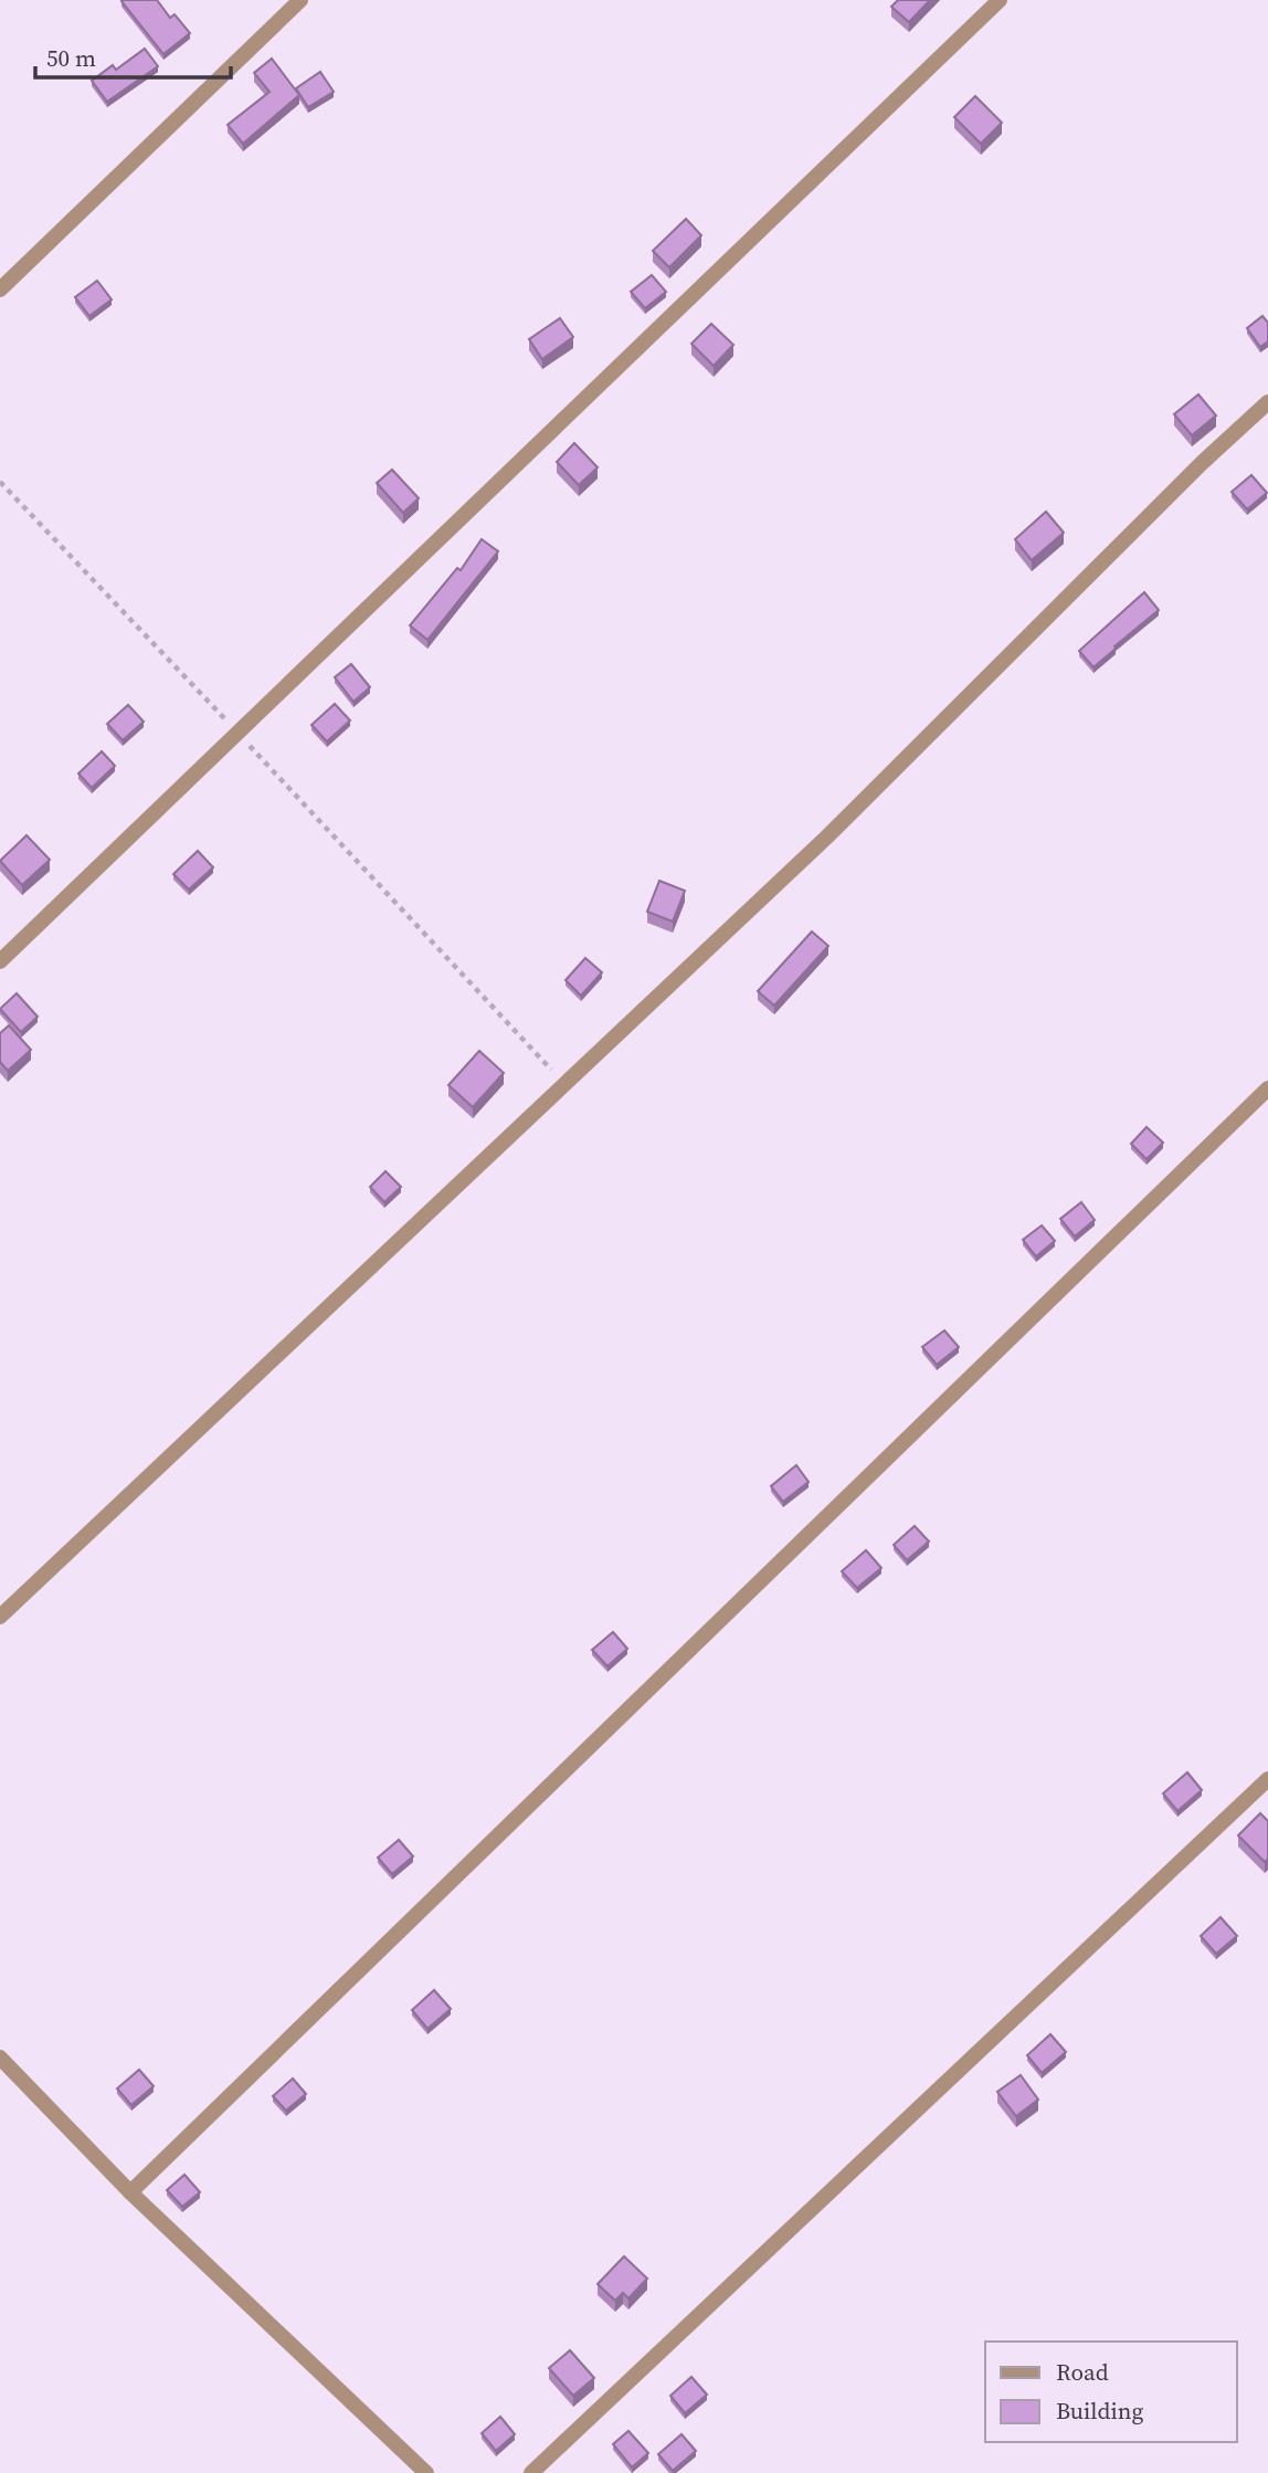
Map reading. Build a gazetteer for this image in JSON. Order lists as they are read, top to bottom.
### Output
{
  "legend": ["Road", "Building"],
  "scale_bar": "50 m"
}
